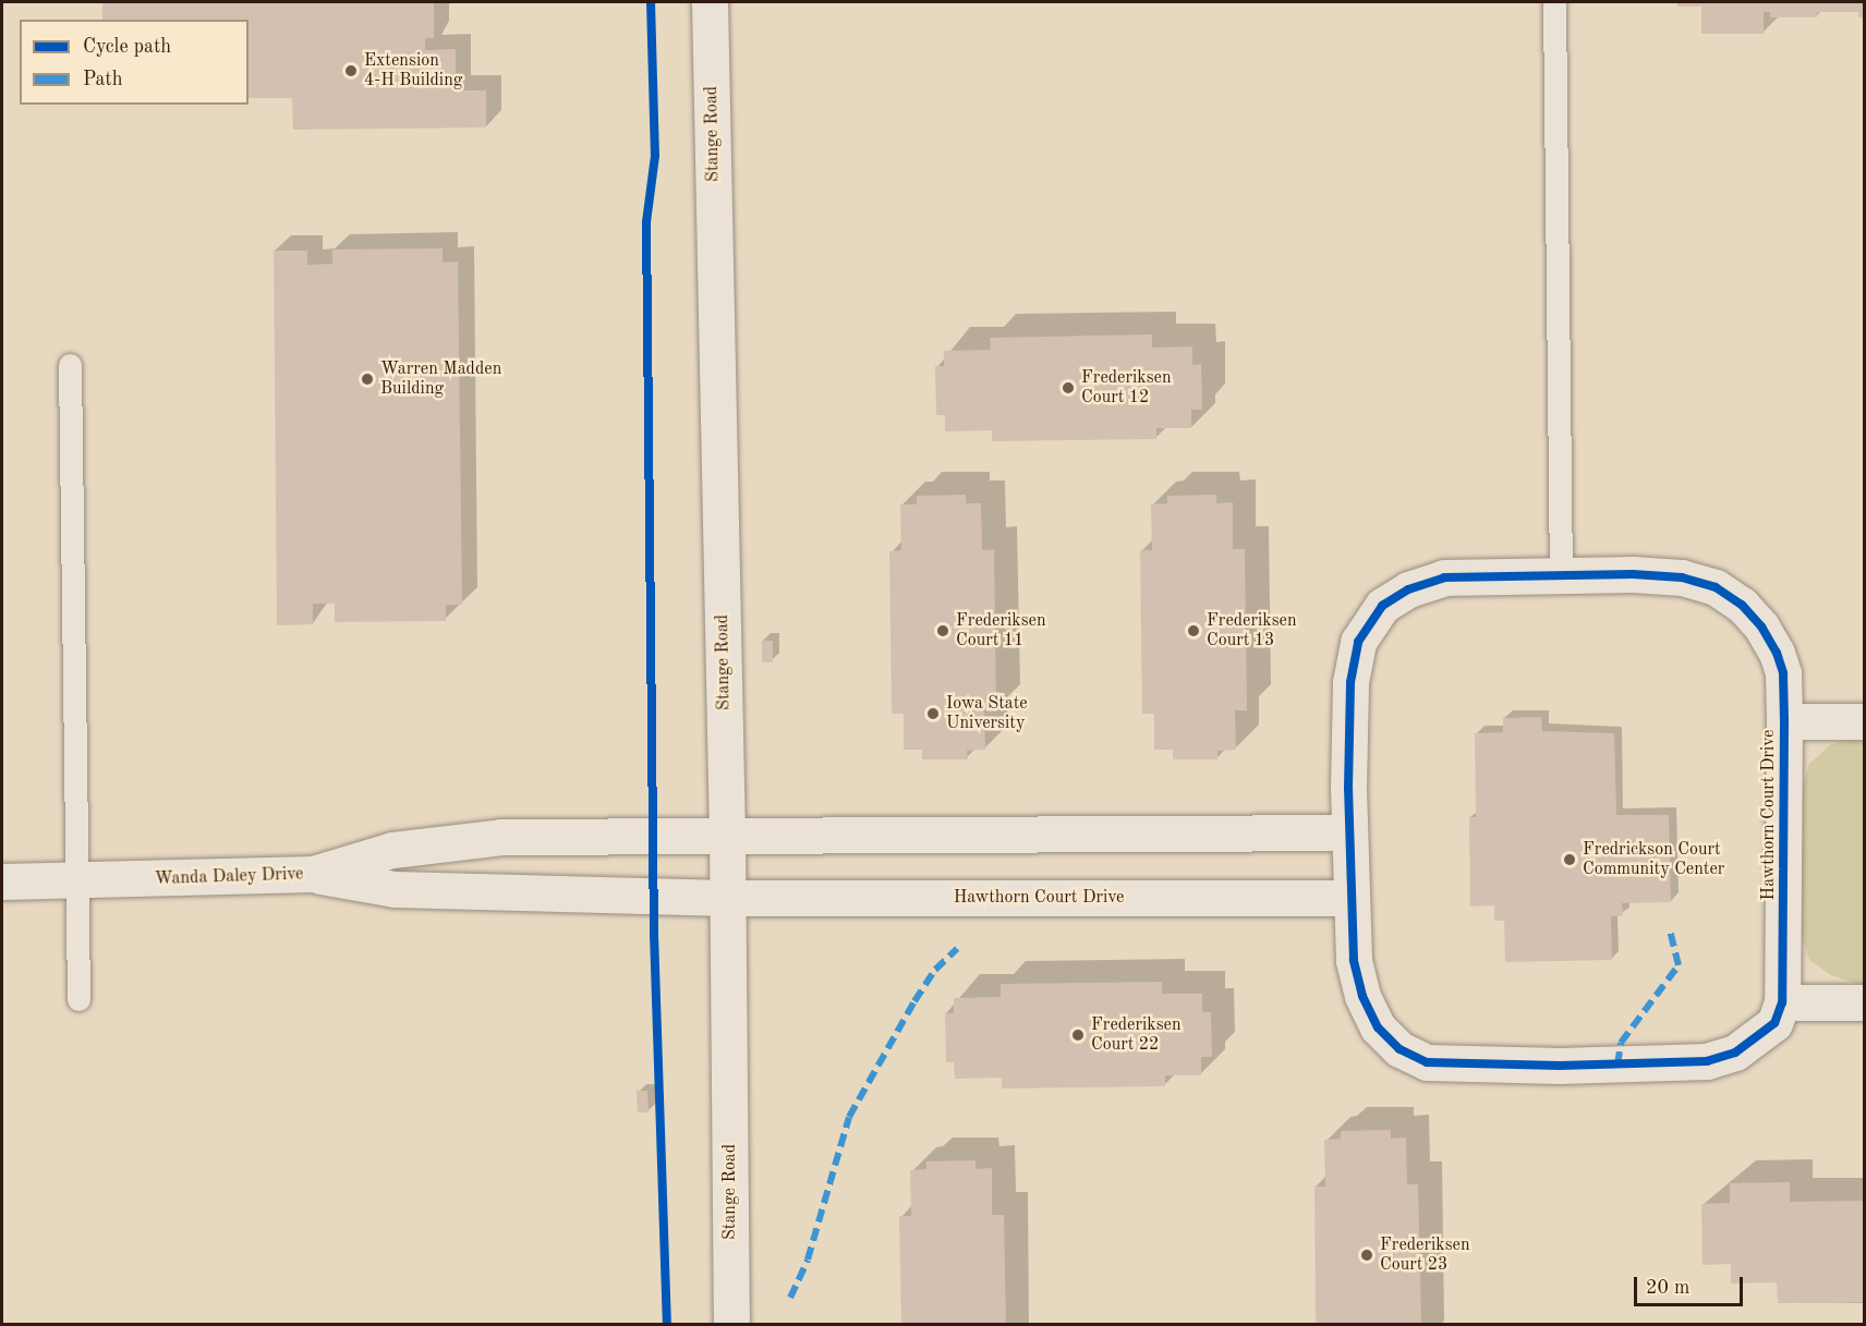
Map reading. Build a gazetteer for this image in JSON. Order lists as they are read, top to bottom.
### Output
{
  "streets": {
    "street": ["Stange Road", "Hawthorn Court Drive", "Wanda Daley Drive"]
  },
  "crossings": [
    ["Stange Road", "Hawthorn Court Drive"],
    ["Stange Road", "Wanda Daley Drive"],
    ["Hawthorn Court Drive", "Wanda Daley Drive"]
  ],
  "places": [
    "Extension 4-H Building",
    "Warren Madden Building",
    "Frederiksen Court 12",
    "Frederiksen Court 11",
    "Frederiksen Court 13",
    "Iowa State University",
    "Fredrickson Court Community Center",
    "Frederiksen Court 22",
    "Frederiksen Court 23"
  ],
  "legend": ["Cycle path", "Path"],
  "scale_bar": "20 m"
}
